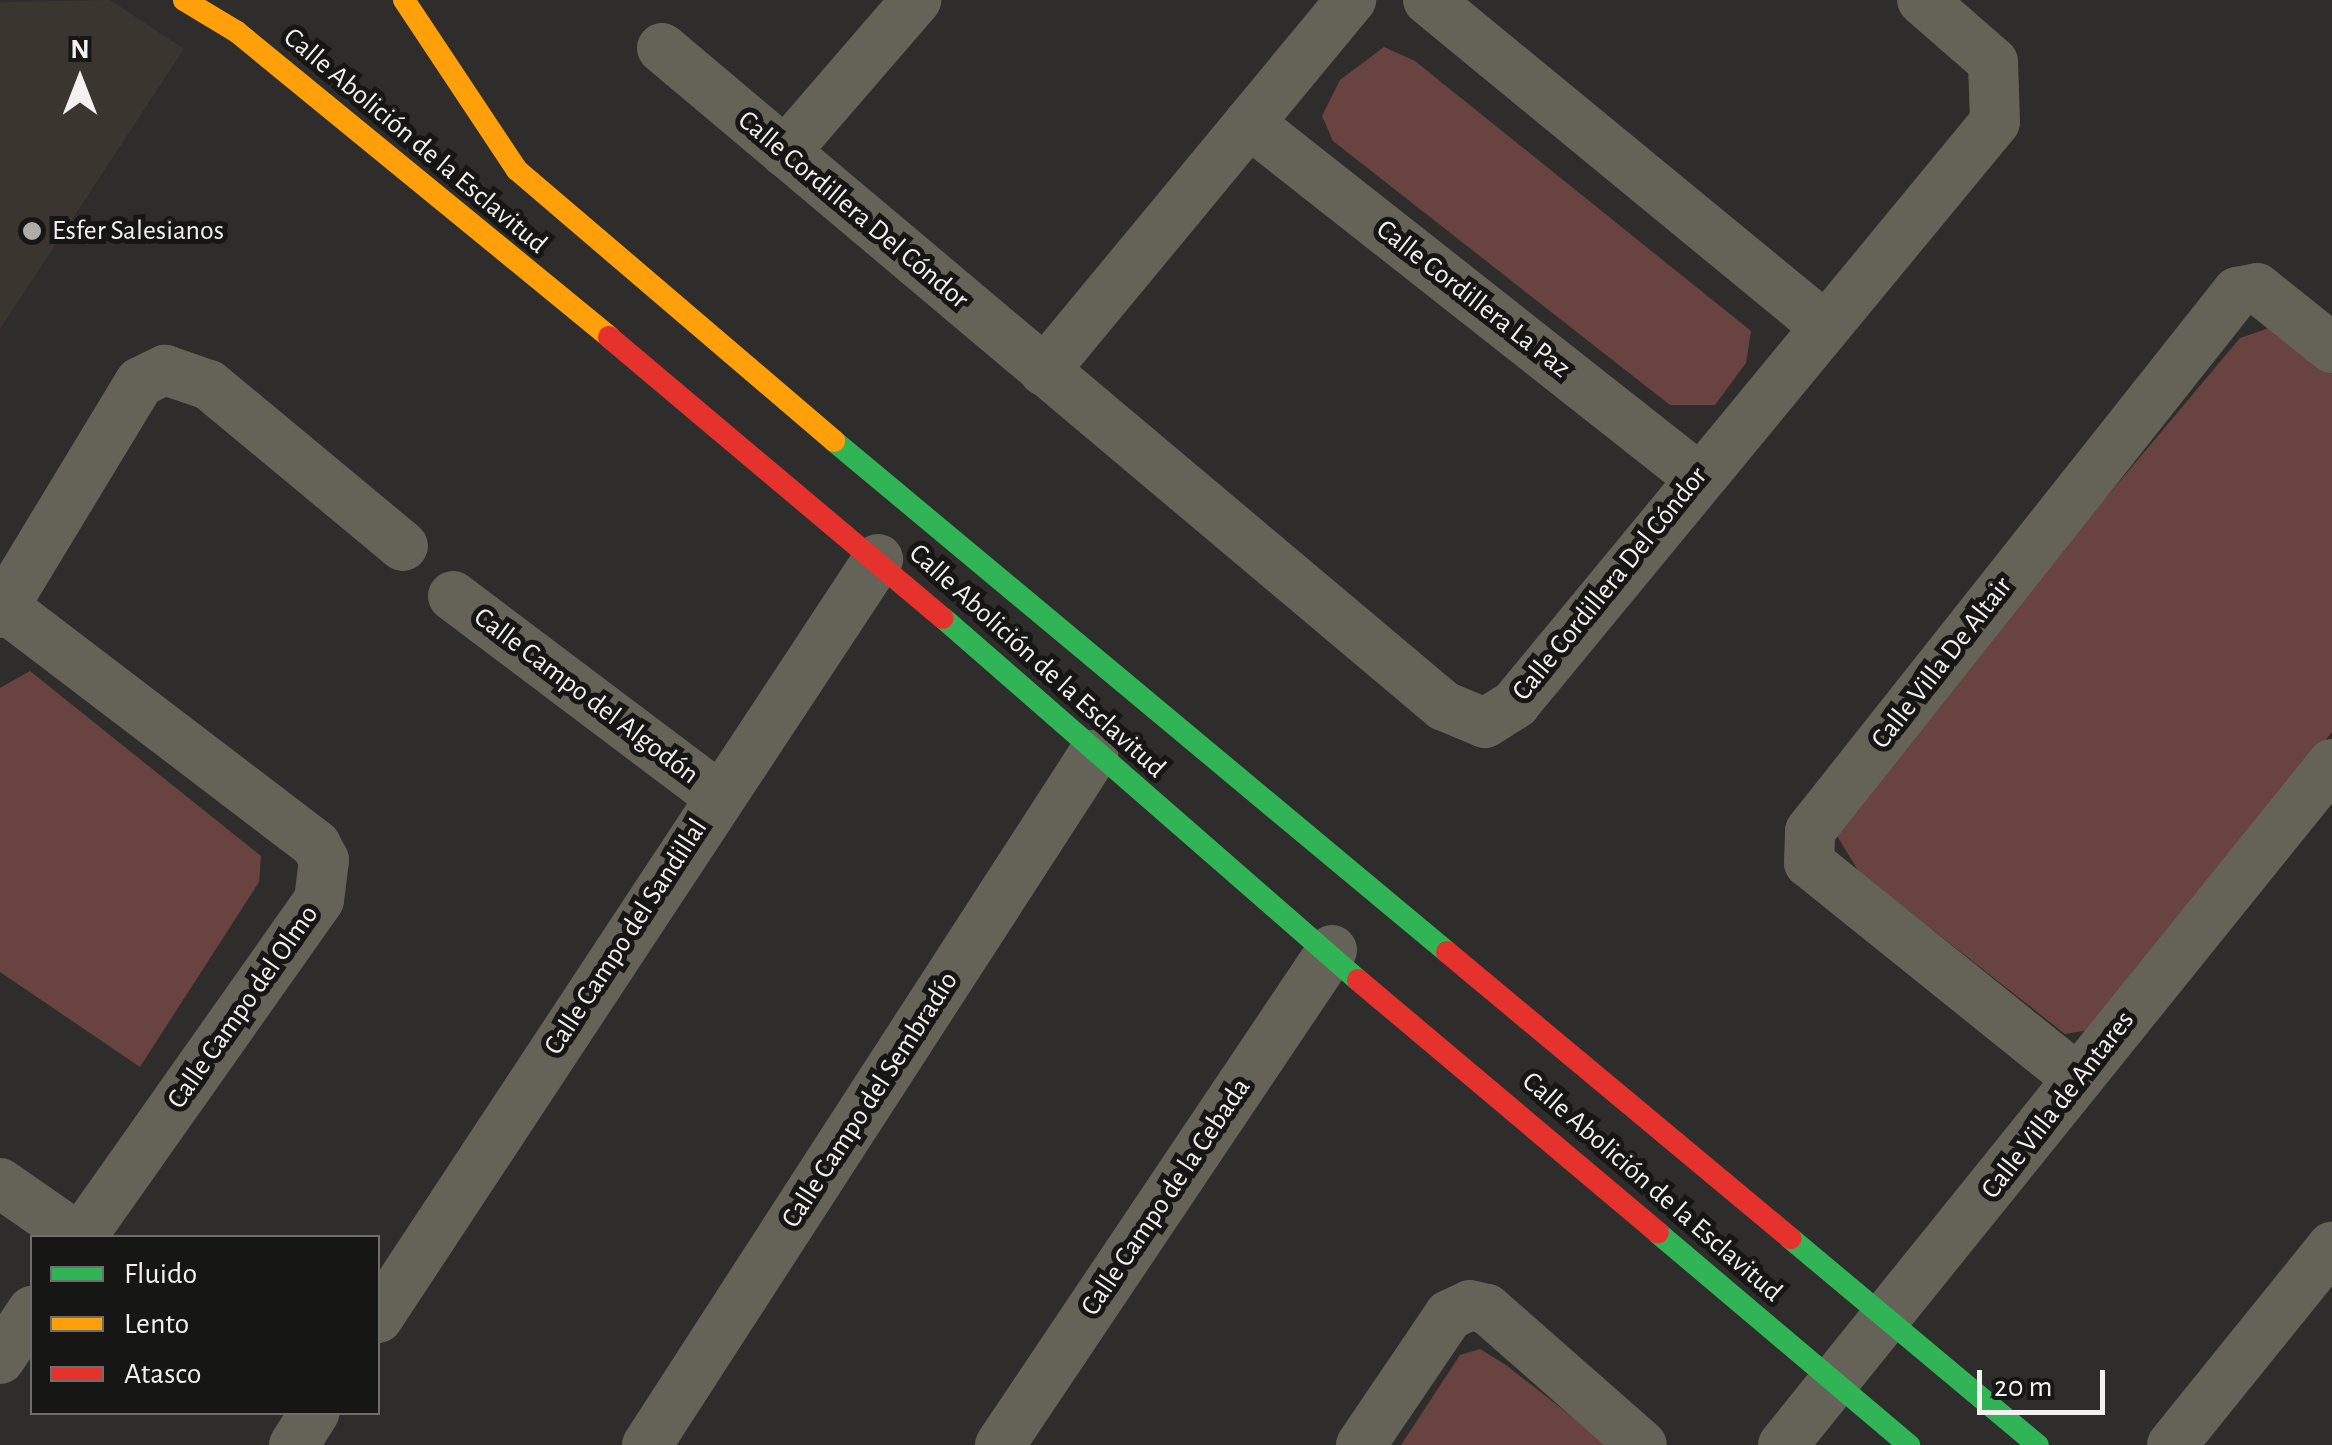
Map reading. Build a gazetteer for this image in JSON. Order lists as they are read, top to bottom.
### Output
{
  "streets": {
    "main road": ["Calle Abolición de la Esclavitud"],
    "street": [
      "Calle Cordillera Del Cóndor",
      "Calle Cordillera La Paz",
      "Calle Villa De Altair",
      "Calle Campo del Algodón",
      "Calle Campo del Sandillal",
      "Calle Campo del Olmo",
      "Calle Campo del Sembradío",
      "Calle Villa de Antares",
      "Calle Campo de la Cebada"
    ]
  },
  "crossings": [
    ["Calle Abolición de la Esclavitud", "Calle Campo del Sandillal"],
    ["Calle Abolición de la Esclavitud", "Calle Campo del Sembradío"],
    ["Calle Abolición de la Esclavitud", "Calle Villa de Antares"],
    ["Calle Abolición de la Esclavitud", "Calle Campo de la Cebada"],
    ["Calle Cordillera Del Cóndor", "Calle Cordillera La Paz"],
    ["Calle Villa De Altair", "Calle Villa de Antares"],
    ["Calle Campo del Algodón", "Calle Campo del Sandillal"]
  ],
  "places": ["Esfer Salesianos"],
  "legend": ["Fluido", "Lento", "Atasco"],
  "scale_bar": "20 m",
  "north": "top"
}
